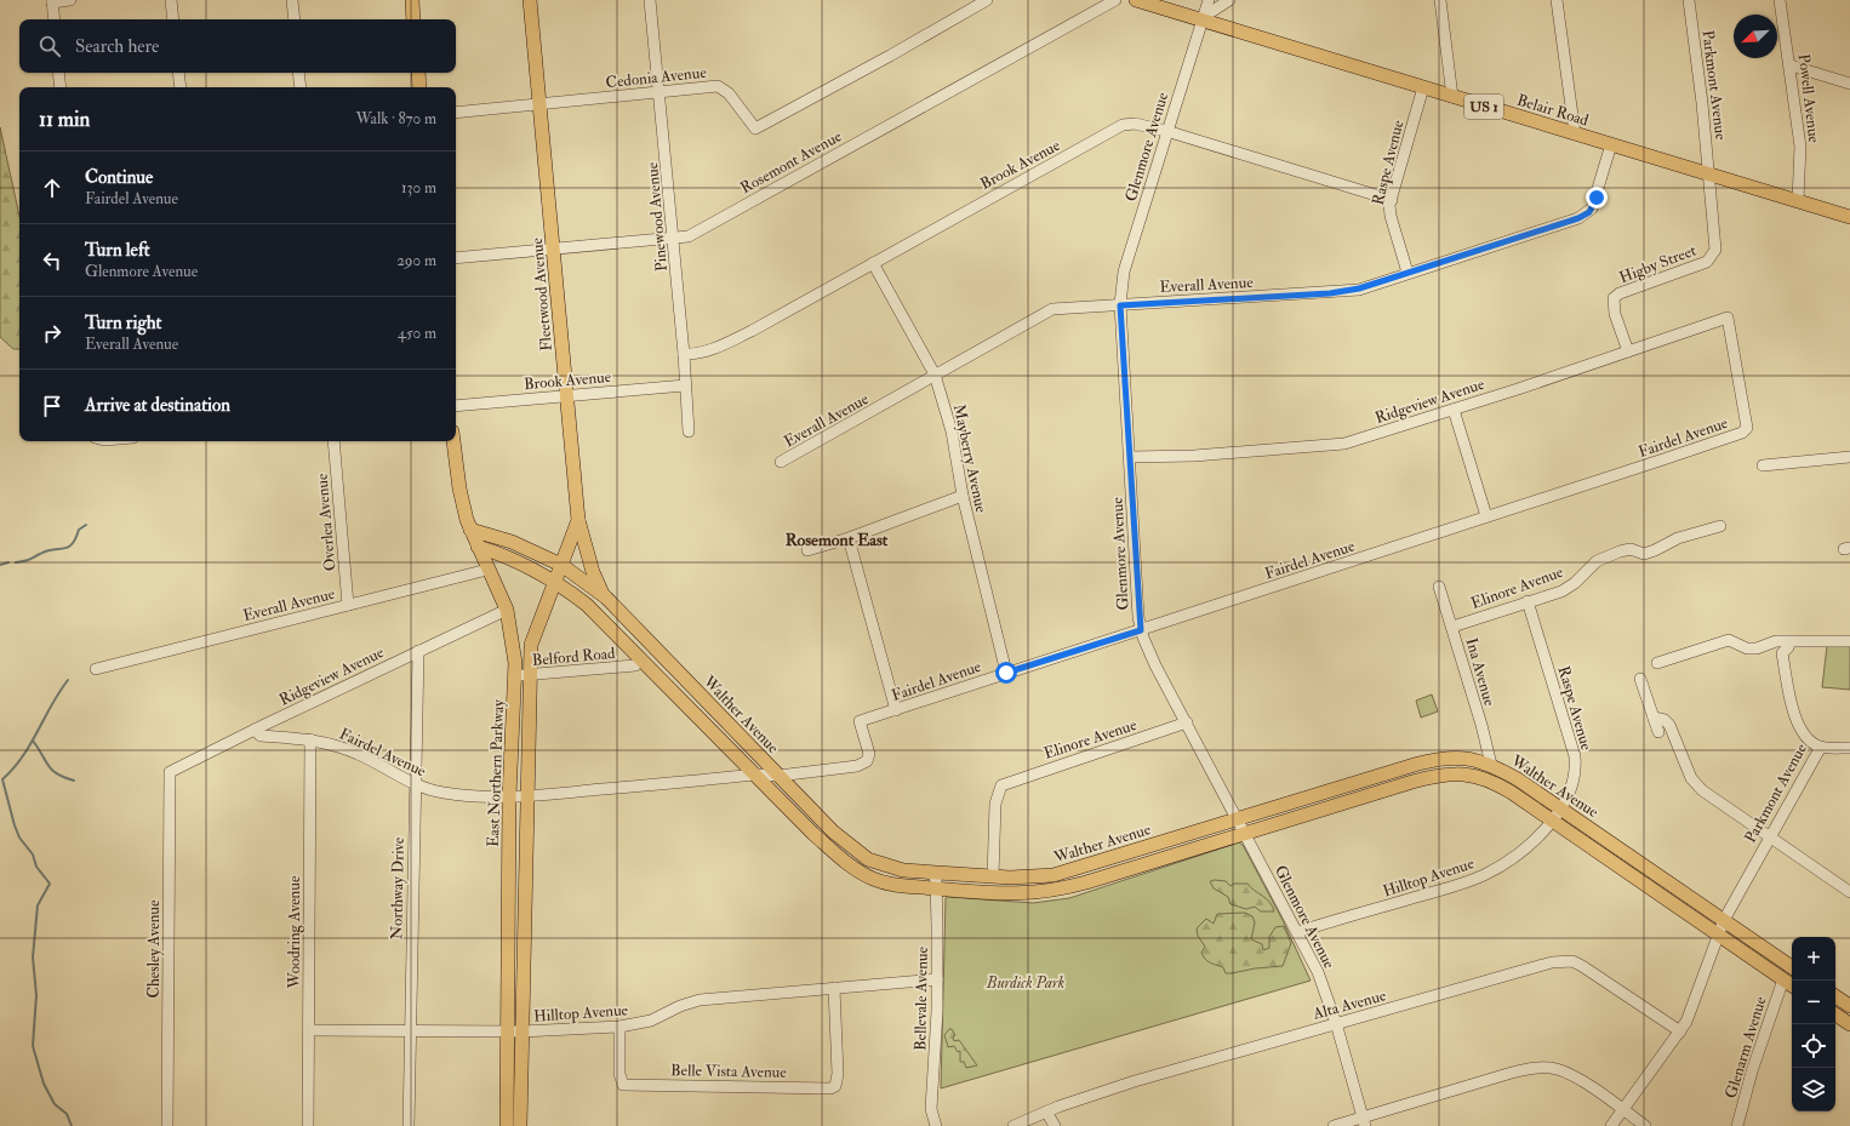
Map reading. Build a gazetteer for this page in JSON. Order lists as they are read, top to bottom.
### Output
{
  "streets": {
    "main road": [
      "US 1",
      "Belair Road",
      "Fleetwood Avenue",
      "Walther Avenue",
      "East Northern Parkway"
    ],
    "street": [
      "Cedonia Avenue",
      "Parkmont Avenue",
      "Powell Avenue",
      "Glenmore Avenue",
      "Rosemont Avenue",
      "Raspe Avenue",
      "Brook Avenue",
      "Pinewood Avenue",
      "Higby Street",
      "Everall Avenue",
      "Ridgeview Avenue",
      "Fairdel Avenue",
      "Mayberry Avenue",
      "Overlea Avenue",
      "Elinore Avenue",
      "Belford Road",
      "Ina Avenue",
      "Hilltop Avenue",
      "Northway Drive",
      "Woodring Avenue",
      "Chesley Avenue",
      "Bellevale Avenue",
      "Alta Avenue",
      "Glenarm Avenue",
      "Belle Vista Avenue"
    ]
  },
  "crossings": [
    ["Cedonia Avenue", "Pinewood Avenue"],
    ["Cedonia Avenue", "Fleetwood Avenue"],
    ["Parkmont Avenue", "Belair Road"],
    ["Parkmont Avenue", "Higby Street"],
    ["Parkmont Avenue", "Walther Avenue"],
    ["Parkmont Avenue", "Alta Avenue"],
    ["Powell Avenue", "Belair Road"],
    ["Belair Road", "Glenmore Avenue"],
    ["Belair Road", "Raspe Avenue"],
    ["Belair Road", "Higby Street"],
    ["Belair Road", "Everall Avenue"],
    ["Glenmore Avenue", "Brook Avenue"],
    ["Glenmore Avenue", "Everall Avenue"],
    ["Glenmore Avenue", "Ridgeview Avenue"],
    ["Glenmore Avenue", "Fairdel Avenue"],
    ["Glenmore Avenue", "Elinore Avenue"],
    ["Glenmore Avenue", "Walther Avenue"],
    ["Glenmore Avenue", "Hilltop Avenue"],
    ["Glenmore Avenue", "Alta Avenue"],
    ["Rosemont Avenue", "Pinewood Avenue"],
    ["Rosemont Avenue", "Fleetwood Avenue"],
    ["Raspe Avenue", "Brook Avenue"],
    ["Raspe Avenue", "Everall Avenue"],
    ["Raspe Avenue", "Elinore Avenue"],
    ["Raspe Avenue", "Walther Avenue"],
    ["Raspe Avenue", "Hilltop Avenue"],
    ["Brook Avenue", "Pinewood Avenue"],
    ["Brook Avenue", "Fleetwood Avenue"],
    ["Brook Avenue", "Mayberry Avenue"],
    ["Higby Street", "Ridgeview Avenue"],
    ["Everall Avenue", "Mayberry Avenue"],
    ["Everall Avenue", "Overlea Avenue"],
    ["Everall Avenue", "East Northern Parkway"],
    ["Fleetwood Avenue", "Walther Avenue"],
    ["Fleetwood Avenue", "East Northern Parkway"],
    ["Ridgeview Avenue", "Fairdel Avenue"],
    ["Ridgeview Avenue", "East Northern Parkway"],
    ["Ridgeview Avenue", "Northway Drive"],
    ["Ridgeview Avenue", "Chesley Avenue"],
    ["Fairdel Avenue", "Mayberry Avenue"],
    ["Fairdel Avenue", "Walther Avenue"],
    ["Fairdel Avenue", "East Northern Parkway"],
    ["Fairdel Avenue", "Northway Drive"],
    ["Fairdel Avenue", "Woodring Avenue"],
    ["Elinore Avenue", "Ina Avenue"],
    ["Elinore Avenue", "Walther Avenue"],
    ["Belford Road", "East Northern Parkway"],
    ["Ina Avenue", "Walther Avenue"],
    ["Walther Avenue", "East Northern Parkway"],
    ["Walther Avenue", "Hilltop Avenue"],
    ["Walther Avenue", "Bellevale Avenue"],
    ["Walther Avenue", "Glenarm Avenue"],
    ["East Northern Parkway", "Hilltop Avenue"],
    ["Hilltop Avenue", "Northway Drive"],
    ["Hilltop Avenue", "Woodring Avenue"],
    ["Hilltop Avenue", "Bellevale Avenue"],
    ["Hilltop Avenue", "Belle Vista Avenue"]
  ],
  "districts": ["Rosemont East"],
  "parks": ["Burdick Park"],
  "north": "bottom left",
  "page": {
    "search": "Search here",
    "heading": ["11 min", "Walk · 870 m"],
    "list": [
      ["Continue", "Fairdel Avenue", "130 m"],
      ["Turn left", "Glenmore Avenue", "290 m"],
      ["Turn right", "Everall Avenue", "450 m"],
      "Arrive at destination"
    ],
    "map_buttons": ["+", "−"]
  }
}
